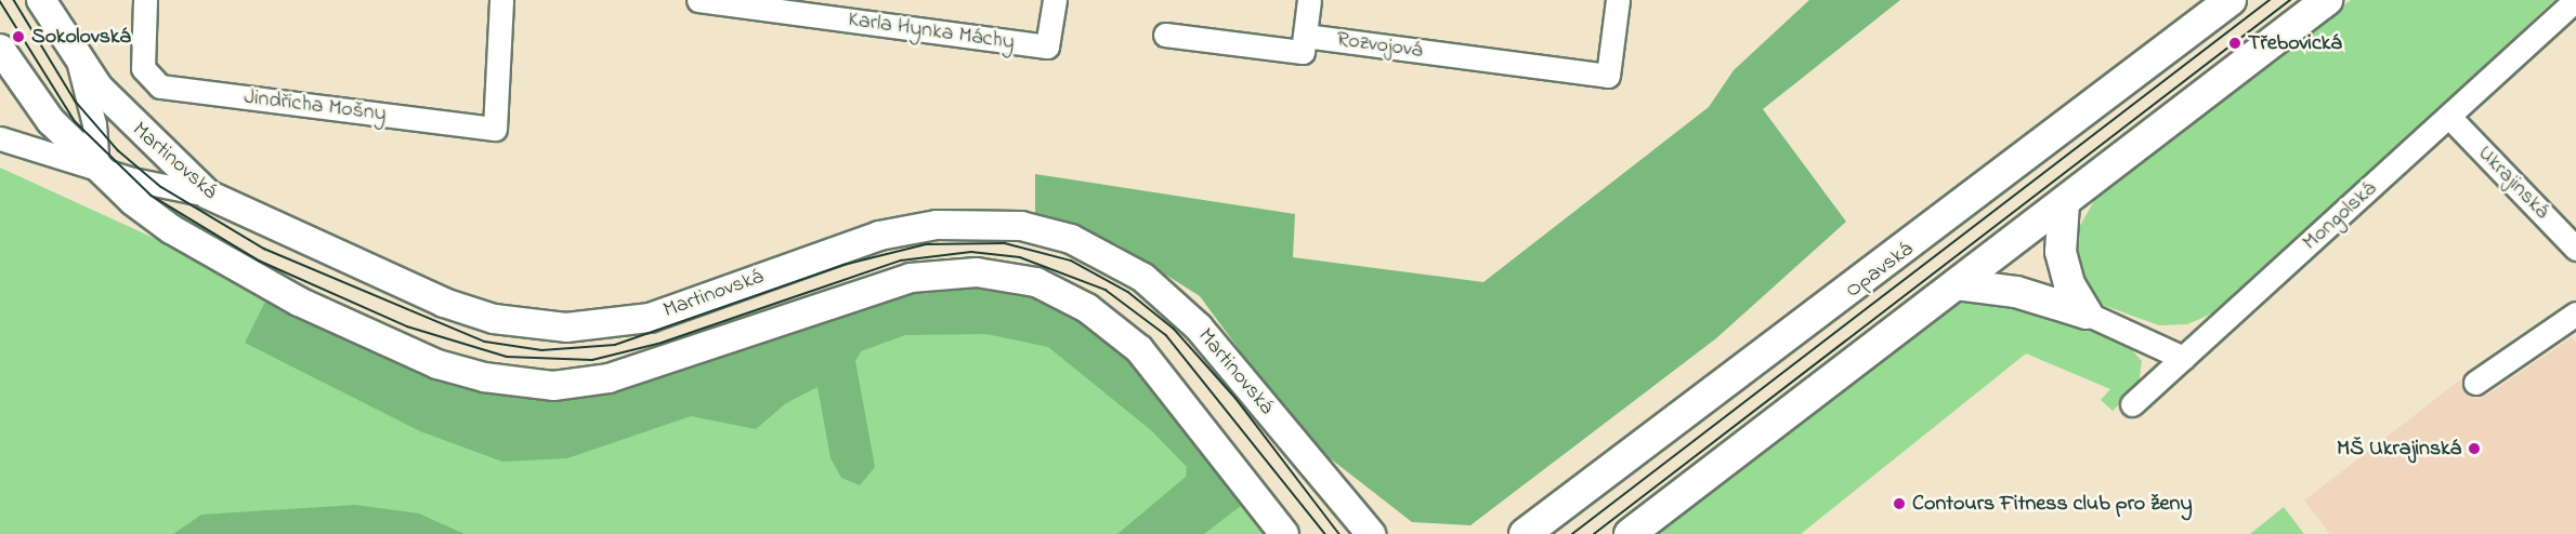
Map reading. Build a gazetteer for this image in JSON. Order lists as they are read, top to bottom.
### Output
{
  "streets": {
    "main road": ["Opavská"],
    "street": [
      "Karla Hynka Máchy",
      "Rozvojová",
      "Jindřicha Mošny",
      "Martinovská",
      "Ukrajinská",
      "Mongolská"
    ]
  },
  "crossings": [
    ["Ukrajinská", "Mongolská"]
  ],
  "places": [
    "Sokolovská",
    "Třebovická",
    "MŠ Ukrajinská",
    "Contours Fitness club pro ženy"
  ]
}
